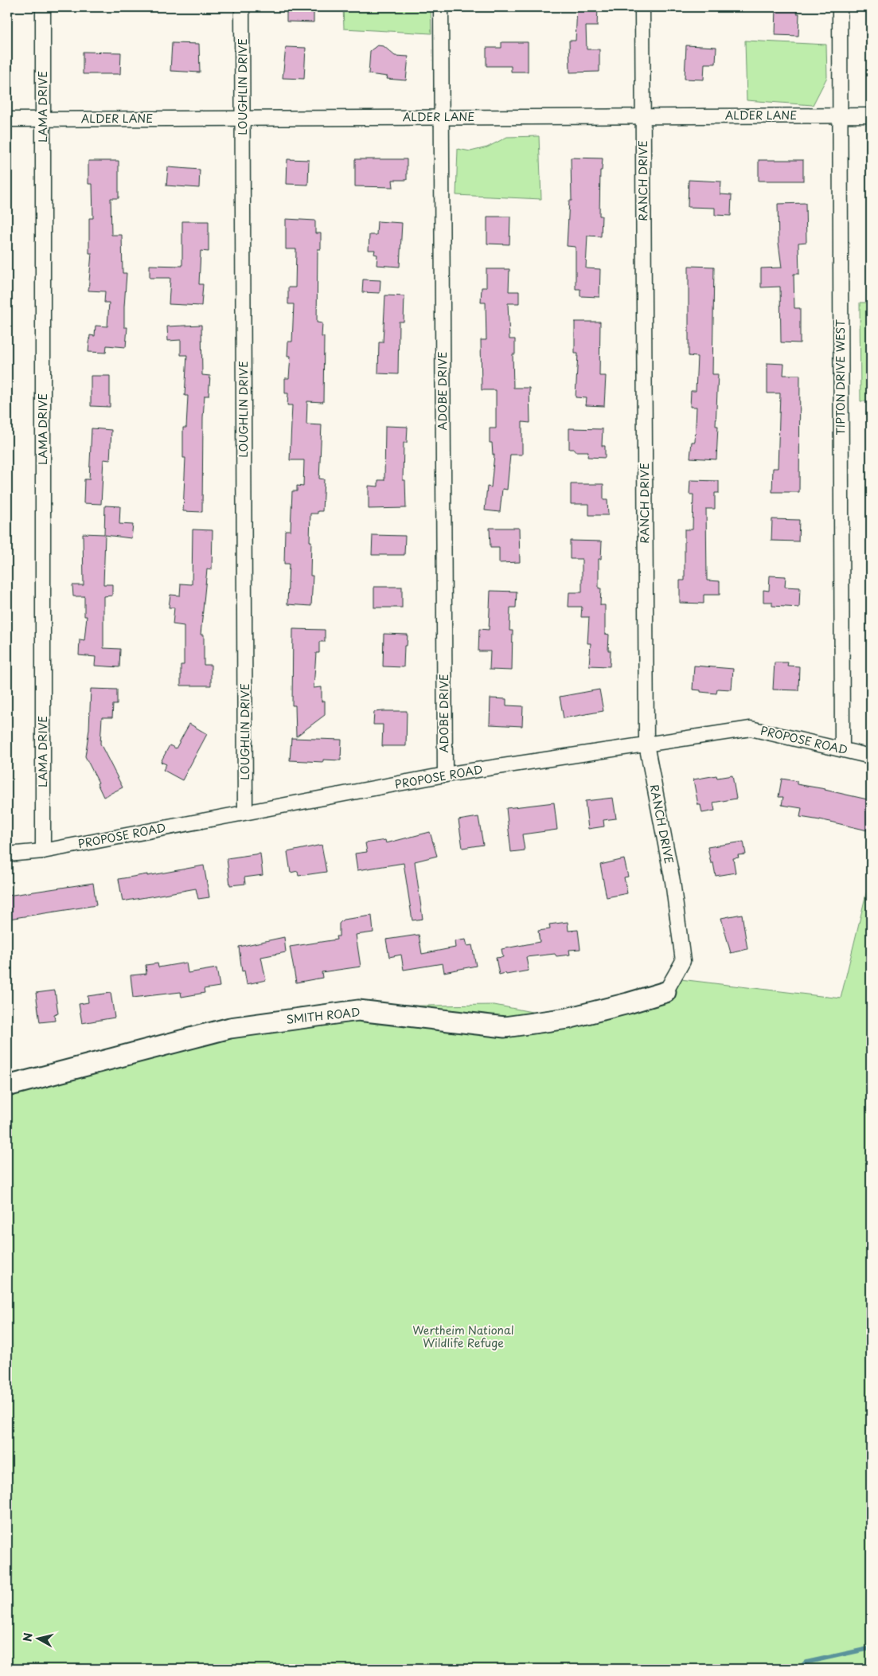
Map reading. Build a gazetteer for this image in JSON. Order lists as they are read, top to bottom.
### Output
{
  "streets": {
    "street": [
      "LOUGHLIN DRIVE",
      "LAMA DRIVE",
      "ALDER LANE",
      "RANCH DRIVE",
      "TIPTON DRIVE WEST",
      "ADOBE DRIVE",
      "PROPOSE ROAD",
      "SMITH ROAD"
    ]
  },
  "crossings": [
    ["LOUGHLIN DRIVE", "ALDER LANE"],
    ["LOUGHLIN DRIVE", "PROPOSE ROAD"],
    ["LAMA DRIVE", "ALDER LANE"],
    ["LAMA DRIVE", "PROPOSE ROAD"],
    ["ALDER LANE", "RANCH DRIVE"],
    ["ALDER LANE", "TIPTON DRIVE WEST"],
    ["ALDER LANE", "ADOBE DRIVE"],
    ["RANCH DRIVE", "PROPOSE ROAD"],
    ["RANCH DRIVE", "SMITH ROAD"],
    ["TIPTON DRIVE WEST", "PROPOSE ROAD"],
    ["ADOBE DRIVE", "PROPOSE ROAD"]
  ],
  "parks": ["Wertheim National Wildlife Refuge"],
  "north": "left"
}
